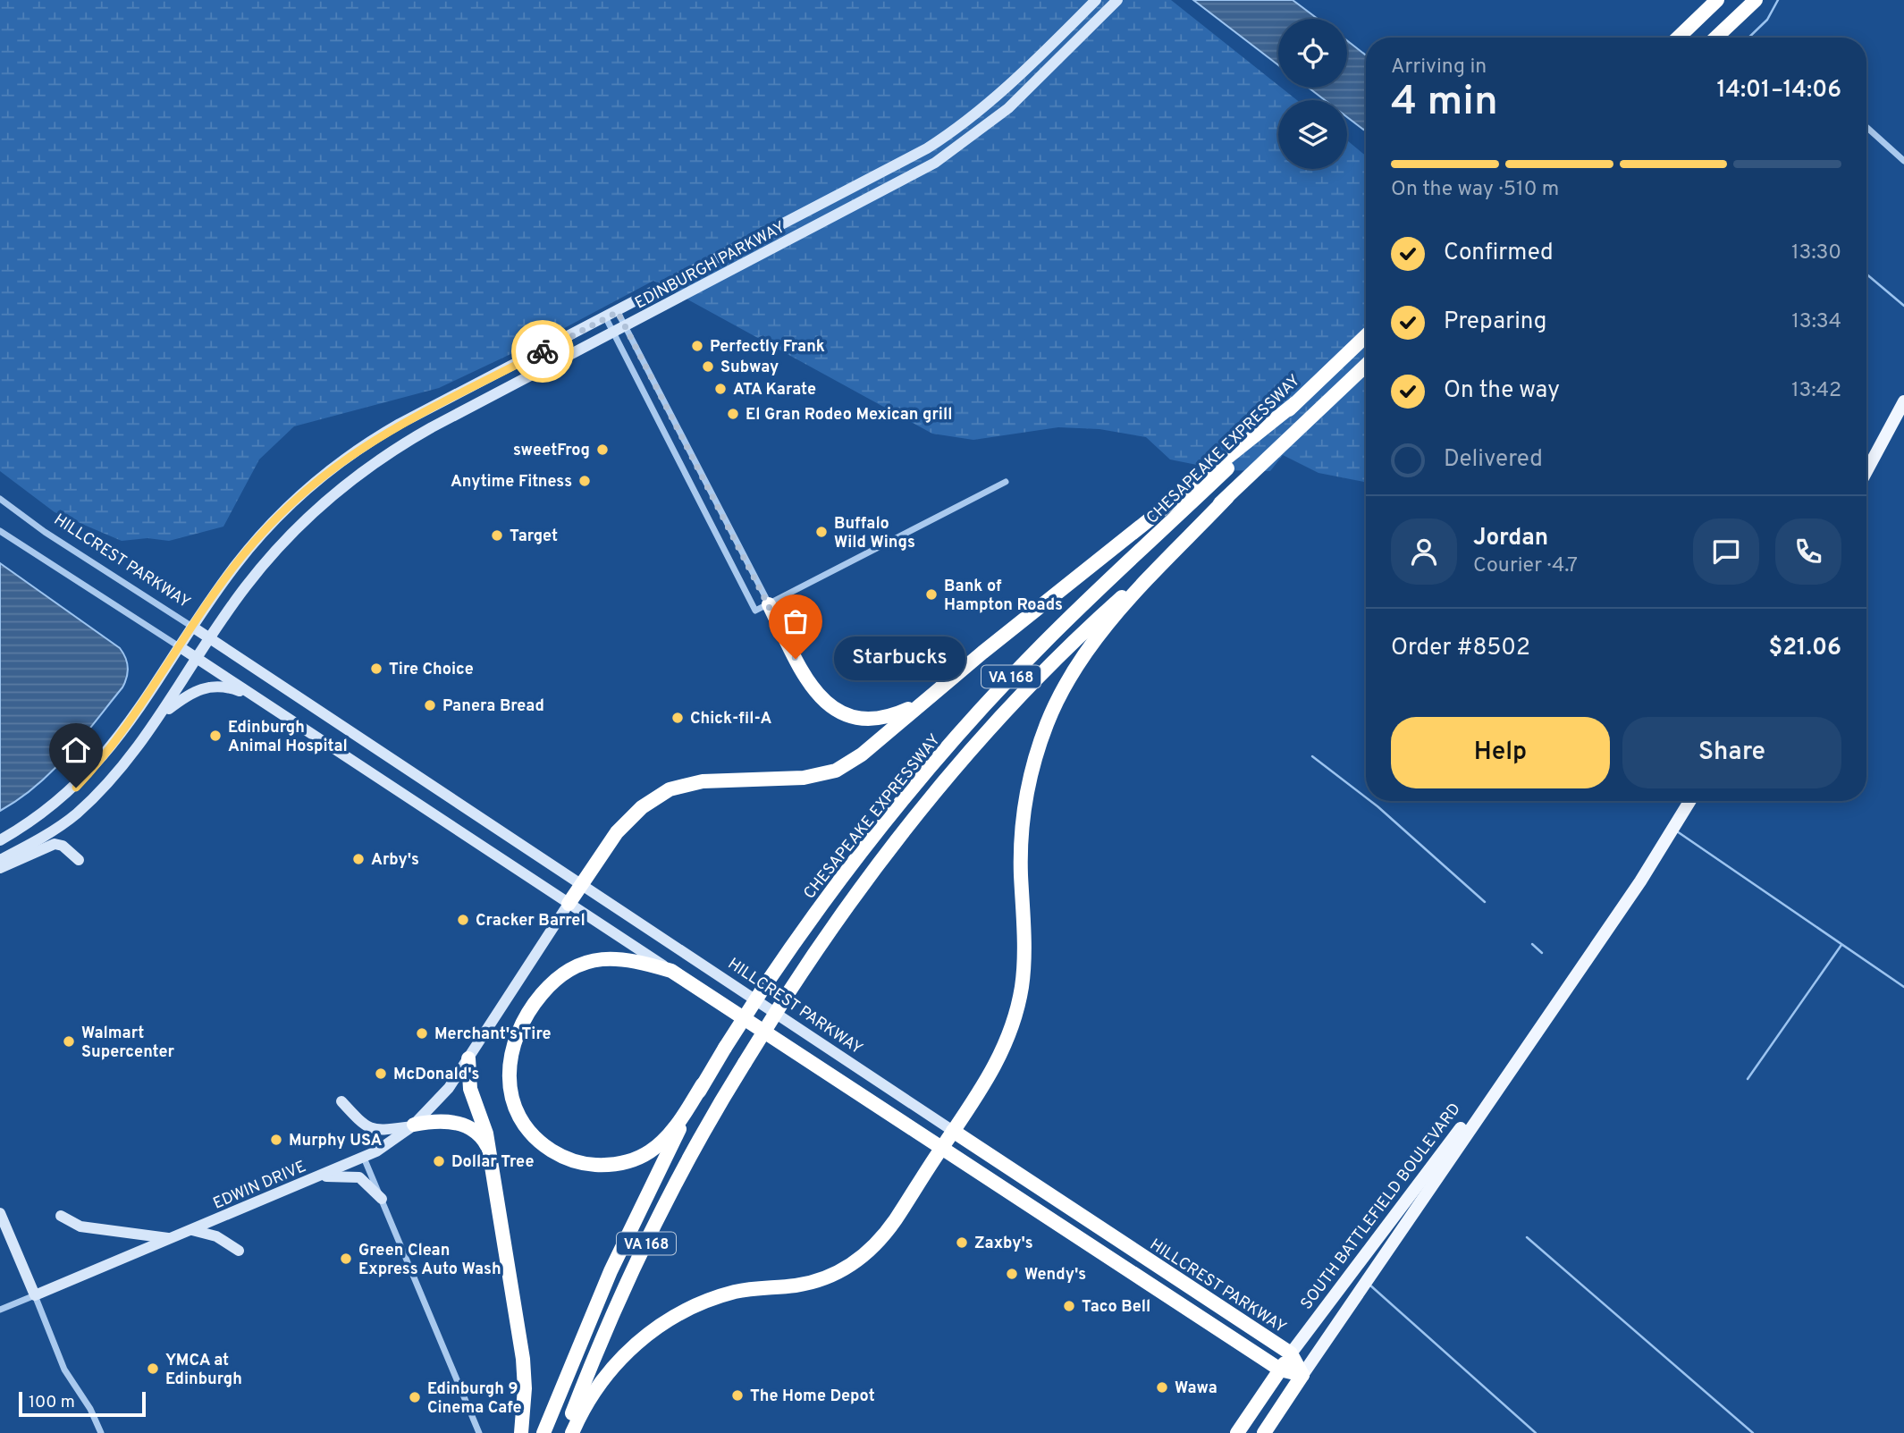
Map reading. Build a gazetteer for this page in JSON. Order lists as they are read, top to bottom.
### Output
{
  "streets": {
    "highway": [
      "CHESAPEAKE EXPRESSWAY",
      "HILLCREST PARKWAY",
      "VA 168",
      "SOUTH BATTLEFIELD BOULEVARD"
    ],
    "street": ["EDINBURGH PARKWAY", "EDWIN DRIVE"]
  },
  "crossings": [
    ["EDINBURGH PARKWAY", "HILLCREST PARKWAY"],
    ["HILLCREST PARKWAY", "SOUTH BATTLEFIELD BOULEVARD"]
  ],
  "places": [
    "Perfectly Frank",
    "Subway",
    "ATA Karate",
    "El Gran Rodeo Mexican grill",
    "sweetFrog",
    "Anytime Fitness",
    "Buffalo Wild Wings",
    "Target",
    "Bank of Hampton Roads",
    "Starbucks",
    "Tire Choice",
    "Panera Bread",
    "Chick-fil-A",
    "Edinburgh Animal Hospital",
    "Arby's",
    "Cracker Barrel",
    "Merchant's Tire",
    "Walmart Supercenter",
    "McDonald's",
    "Murphy USA",
    "Dollar Tree",
    "Zaxby's",
    "Green Clean Express Auto Wash",
    "Wendy's",
    "Taco Bell",
    "YMCA at Edinburgh",
    "Wawa",
    "The Home Depot",
    "Edinburgh 9 Cinema Cafe"
  ],
  "scale_bar": "100 m",
  "page": {
    "heading": ["4 min", "Arriving in", "14:01–14:06"],
    "panel": [
      "Jordan",
      "Courier · 4.7",
      "Order #8502",
      "$21.06"
    ],
    "bar": "On the way · 510 m",
    "list": [
      ["Confirmed", "13:30"],
      ["Preparing", "13:34"],
      ["On the way", "13:42"],
      "Delivered"
    ],
    "bubble": "Starbucks",
    "buttons": ["Help", "Share"],
    "scale": "100 m"
  }
}
